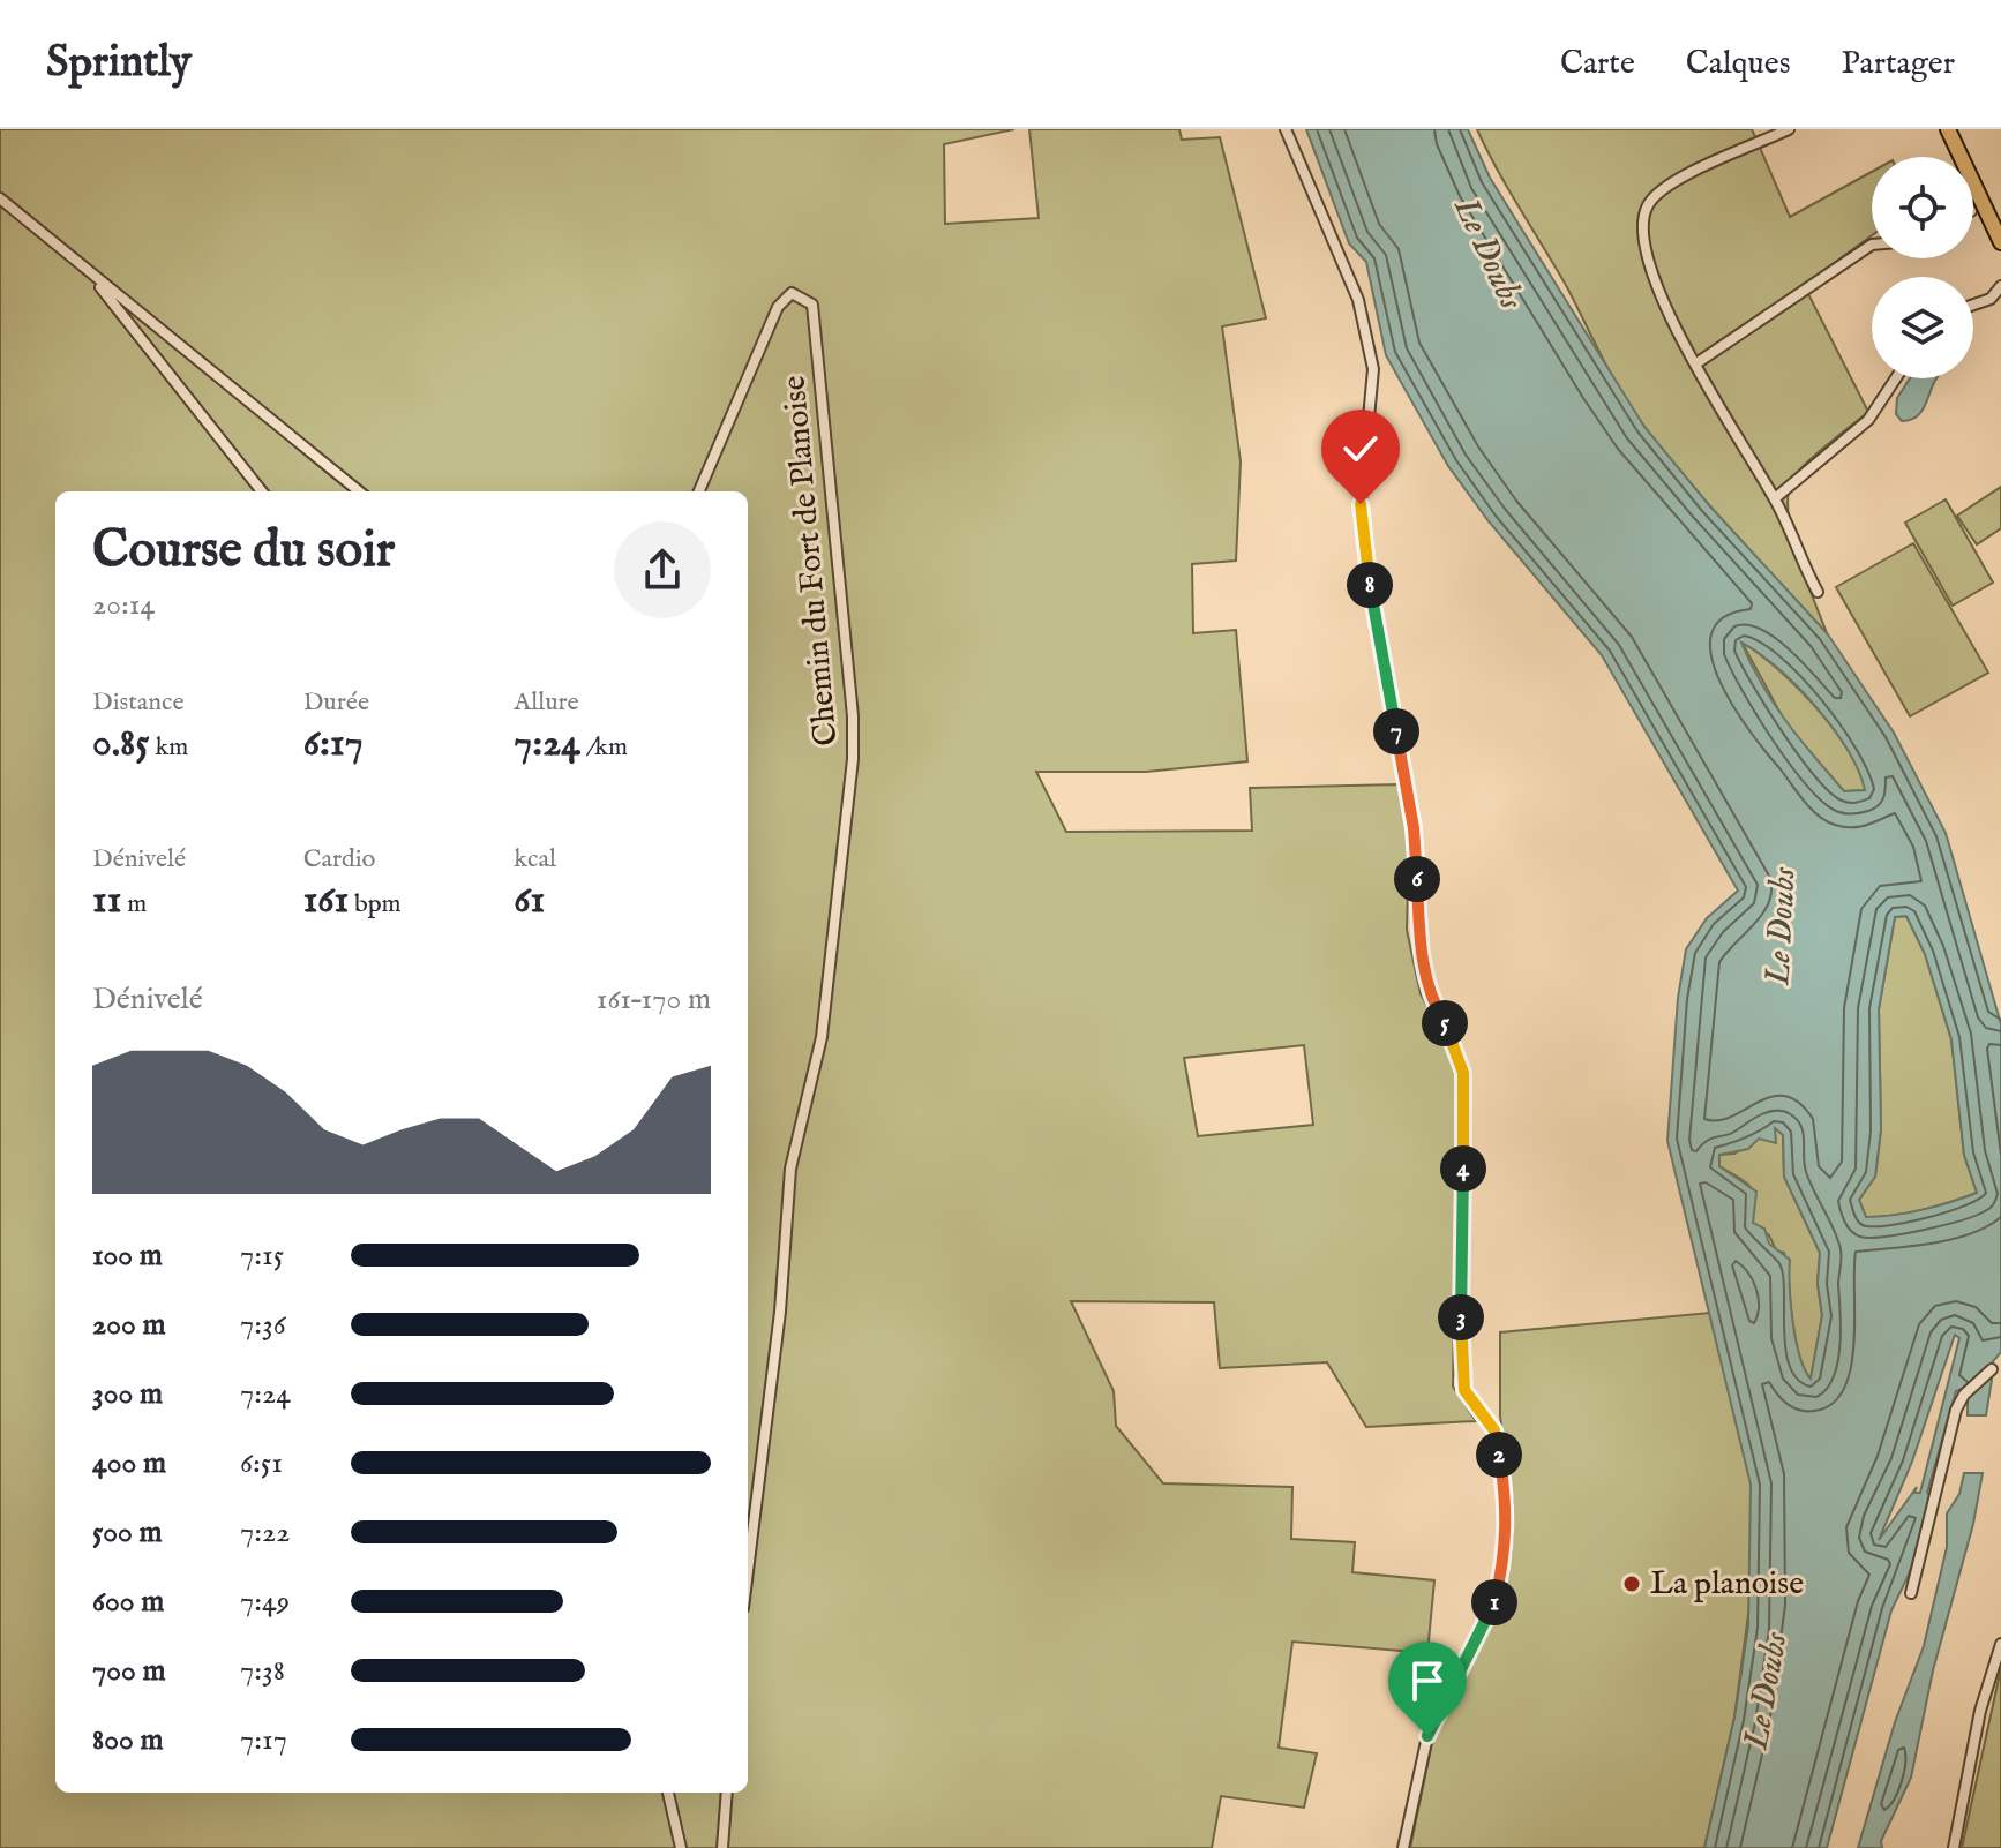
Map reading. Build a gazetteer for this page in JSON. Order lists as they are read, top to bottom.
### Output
{
  "streets": {
    "street": ["Chemin du Fort de Planoise"]
  },
  "water": ["Le Doubs"],
  "places": ["La planoise"],
  "page": {
    "header": "Sprintly",
    "nav": ["Carte", "Calques", "Partager"],
    "heading": ["Course du soir", "20:14"],
    "pins": [
      "8",
      "7",
      "6",
      "5",
      "4",
      "3",
      "2",
      "1"
    ],
    "stats": [
      ["Distance", "0.85 km"],
      ["Durée", "6:17"],
      ["Allure", "7:24 /km"],
      ["Dénivelé", "11 m"],
      ["Cardio", "161 bpm"],
      ["kcal", "61"]
    ],
    "chart": ["Dénivelé", "161–170 m"],
    "list": [
      {
        "name": "100 m",
        "note": "7:15"
      },
      {
        "name": "200 m",
        "note": "7:36"
      },
      {
        "name": "300 m",
        "note": "7:24"
      },
      {
        "name": "400 m",
        "note": "6:51"
      },
      {
        "name": "500 m",
        "note": "7:22"
      },
      {
        "name": "600 m",
        "note": "7:49"
      },
      {
        "name": "700 m",
        "note": "7:38"
      },
      {
        "name": "800 m",
        "note": "7:17"
      }
    ]
  }
}
